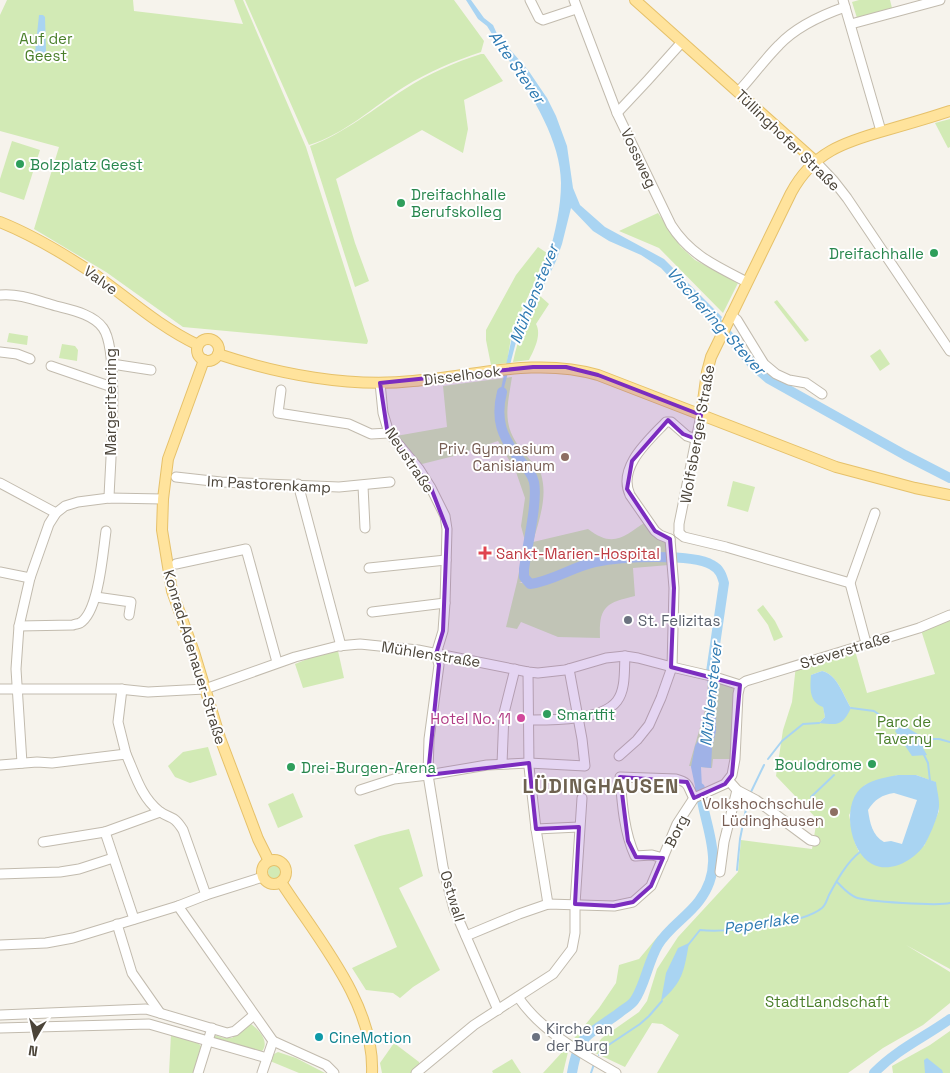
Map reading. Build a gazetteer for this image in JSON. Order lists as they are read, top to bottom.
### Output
{
  "streets": {
    "main road": [
      "Tüllinghofer Straße",
      "Valve",
      "Disselhook",
      "Wolfsberger Straße",
      "Konrad-Adenauer-Straße"
    ],
    "street": [
      "Vossweg",
      "Margeritenring",
      "Neustraße",
      "Im Pastorenkamp",
      "Steverstraße",
      "Mühlenstraße",
      "Borg",
      "Ostwall"
    ]
  },
  "crossings": [
    ["Tüllinghofer Straße", "Wolfsberger Straße"],
    ["Vossweg", "Wolfsberger Straße"],
    ["Valve", "Disselhook"],
    ["Valve", "Konrad-Adenauer-Straße"],
    ["Disselhook", "Wolfsberger Straße"],
    ["Disselhook", "Neustraße"],
    ["Disselhook", "Konrad-Adenauer-Straße"],
    ["Neustraße", "Mühlenstraße"],
    ["Neustraße", "Ostwall"],
    ["Steverstraße", "Mühlenstraße"],
    ["Mühlenstraße", "Konrad-Adenauer-Straße"],
    ["Mühlenstraße", "Ostwall"]
  ],
  "districts": ["LÜDINGHAUSEN"],
  "water": [
    "Alte Stever",
    "Mühlenstever",
    "Vischering-Stever",
    "Peperlake"
  ],
  "parks": ["Auf der Geest", "Parc de Taverny", "StadtLandschaft"],
  "places": {
    "other": [
      "Bolzplatz Geest",
      "Dreifachhalle Berufskolleg",
      "Dreifachhalle",
      "Priv. Gymnasium Canisianum",
      "St. Felizitas",
      "Smartfit",
      "Hotel No. 11",
      "Boulodrome",
      "Drei-Burgen-Arena",
      "Volkshochschule Lüdinghausen",
      "CineMotion",
      "Kirche an der Burg"
    ],
    "health": ["Sankt-Marien-Hospital"]
  },
  "north": "bottom"
}
